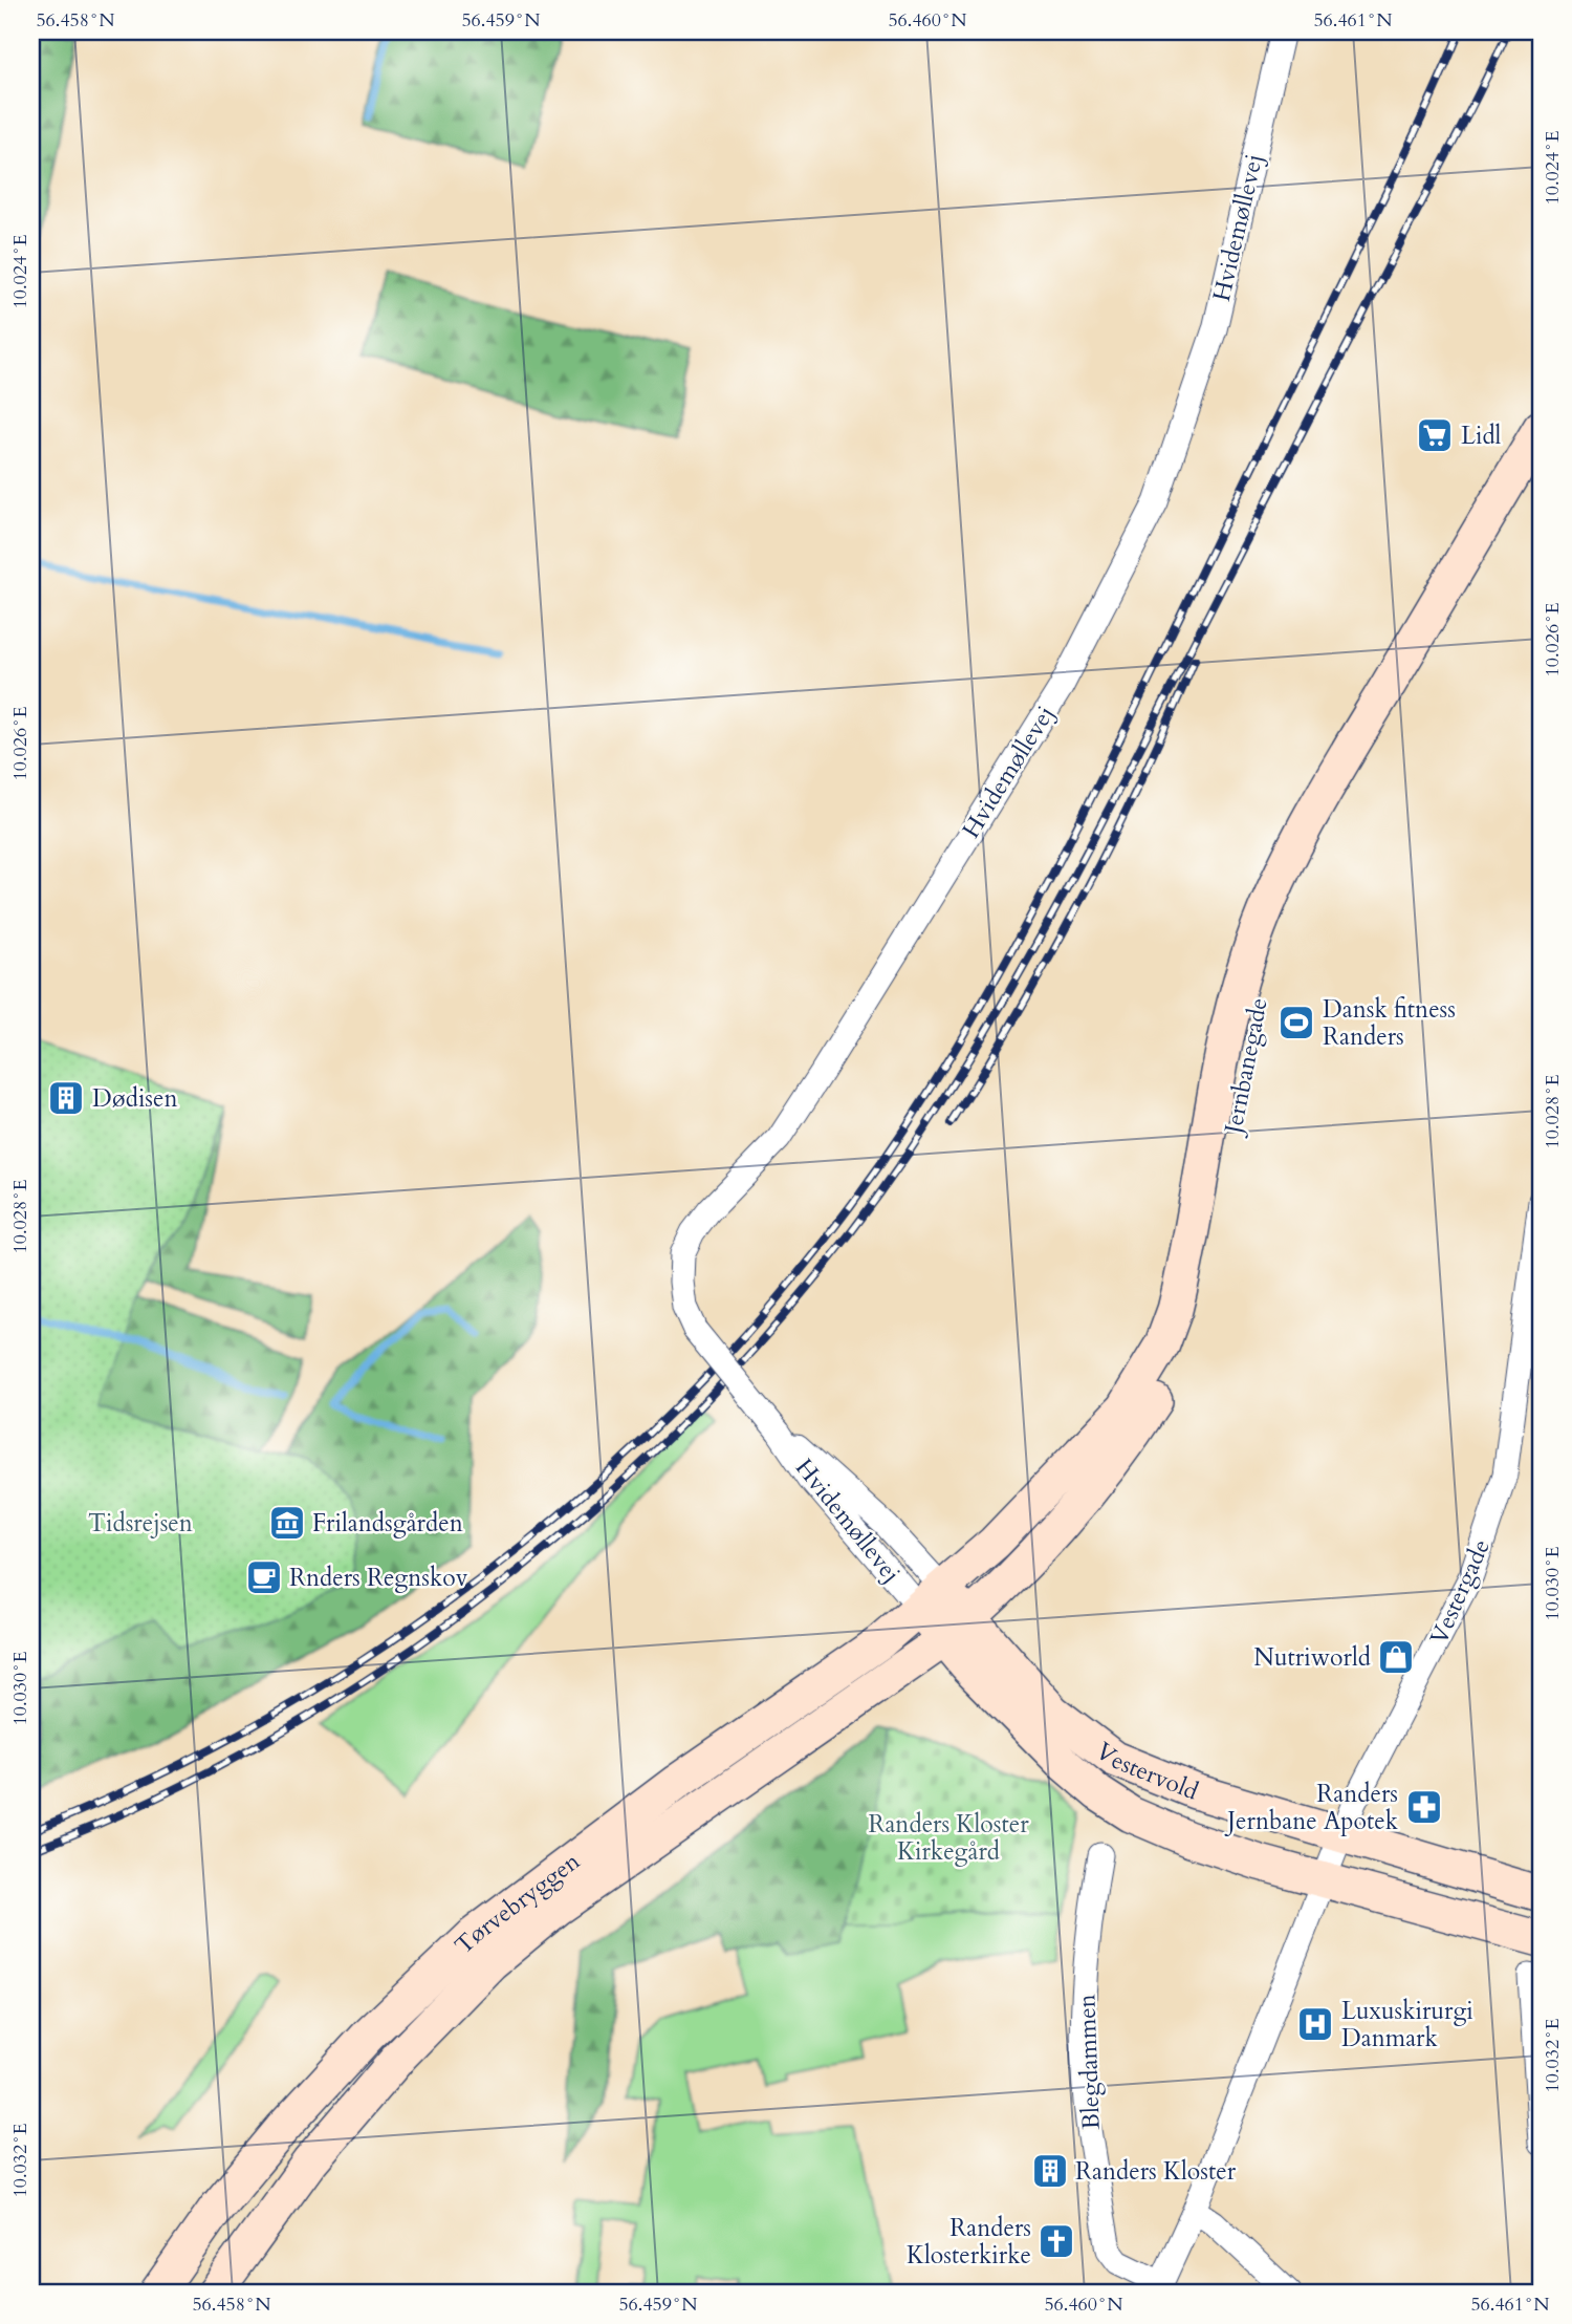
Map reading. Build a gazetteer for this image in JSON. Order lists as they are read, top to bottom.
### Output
{
  "streets": {
    "main road": ["Jernbanegade", "Vestervold", "Tørvebryggen"],
    "street": ["Hvidemøllevej", "Vestergade", "Blegdammen"]
  },
  "crossings": [
    ["Hvidemøllevej", "Jernbanegade"],
    ["Hvidemøllevej", "Vestervold"],
    ["Hvidemøllevej", "Tørvebryggen"],
    ["Jernbanegade", "Vestervold"],
    ["Jernbanegade", "Tørvebryggen"],
    ["Vestergade", "Vestervold"],
    ["Vestergade", "Blegdammen"],
    ["Vestervold", "Tørvebryggen"]
  ],
  "parks": ["Tidsrejsen", "Randers Kloster Kirkegård"],
  "places": {
    "supermarket": ["Lidl"],
    "sports": ["Dansk fitness Randers"],
    "building": ["Dødisen", "Randers Kloster"],
    "museum": ["Frilandsgården"],
    "cafe": ["Rnders Regnskov"],
    "shop": ["Nutriworld"],
    "pharmacy": ["Randers Jernbane Apotek"],
    "hospital": ["Luxuskirurgi Danmark"],
    "church": ["Randers Klosterkirke"]
  },
  "coordinates": [
    "56.458°N",
    "56.459°N",
    "56.460°N",
    "56.461°N",
    "10.024°E",
    "10.026°E",
    "10.028°E",
    "10.030°E",
    "10.032°E"
  ]
}
